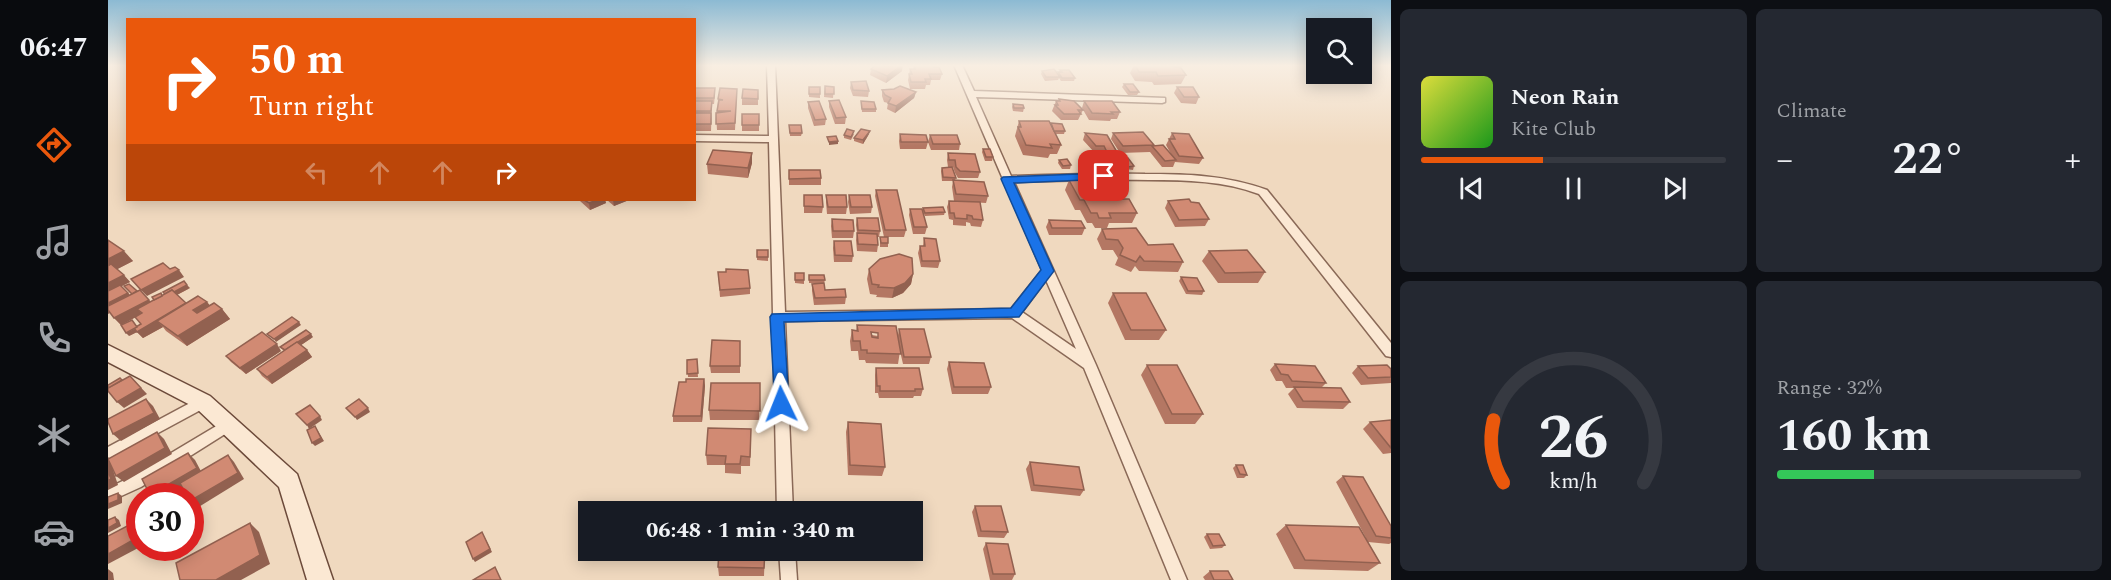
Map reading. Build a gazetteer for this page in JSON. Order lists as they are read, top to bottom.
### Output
{
  "page": {
    "tabs": "06:47",
    "tile": [
      "Climate",
      ["Range · 32%", "160 km"]
    ],
    "turn": ["50 m", "Turn right"],
    "song": ["Neon Rain", "Kite Club"],
    "heat": ["−", "22°", "+"],
    "limit": "30",
    "trip": "06:48 · 1 min · 340 m",
    "gauge": ["26", "km/h"]
  }
}
